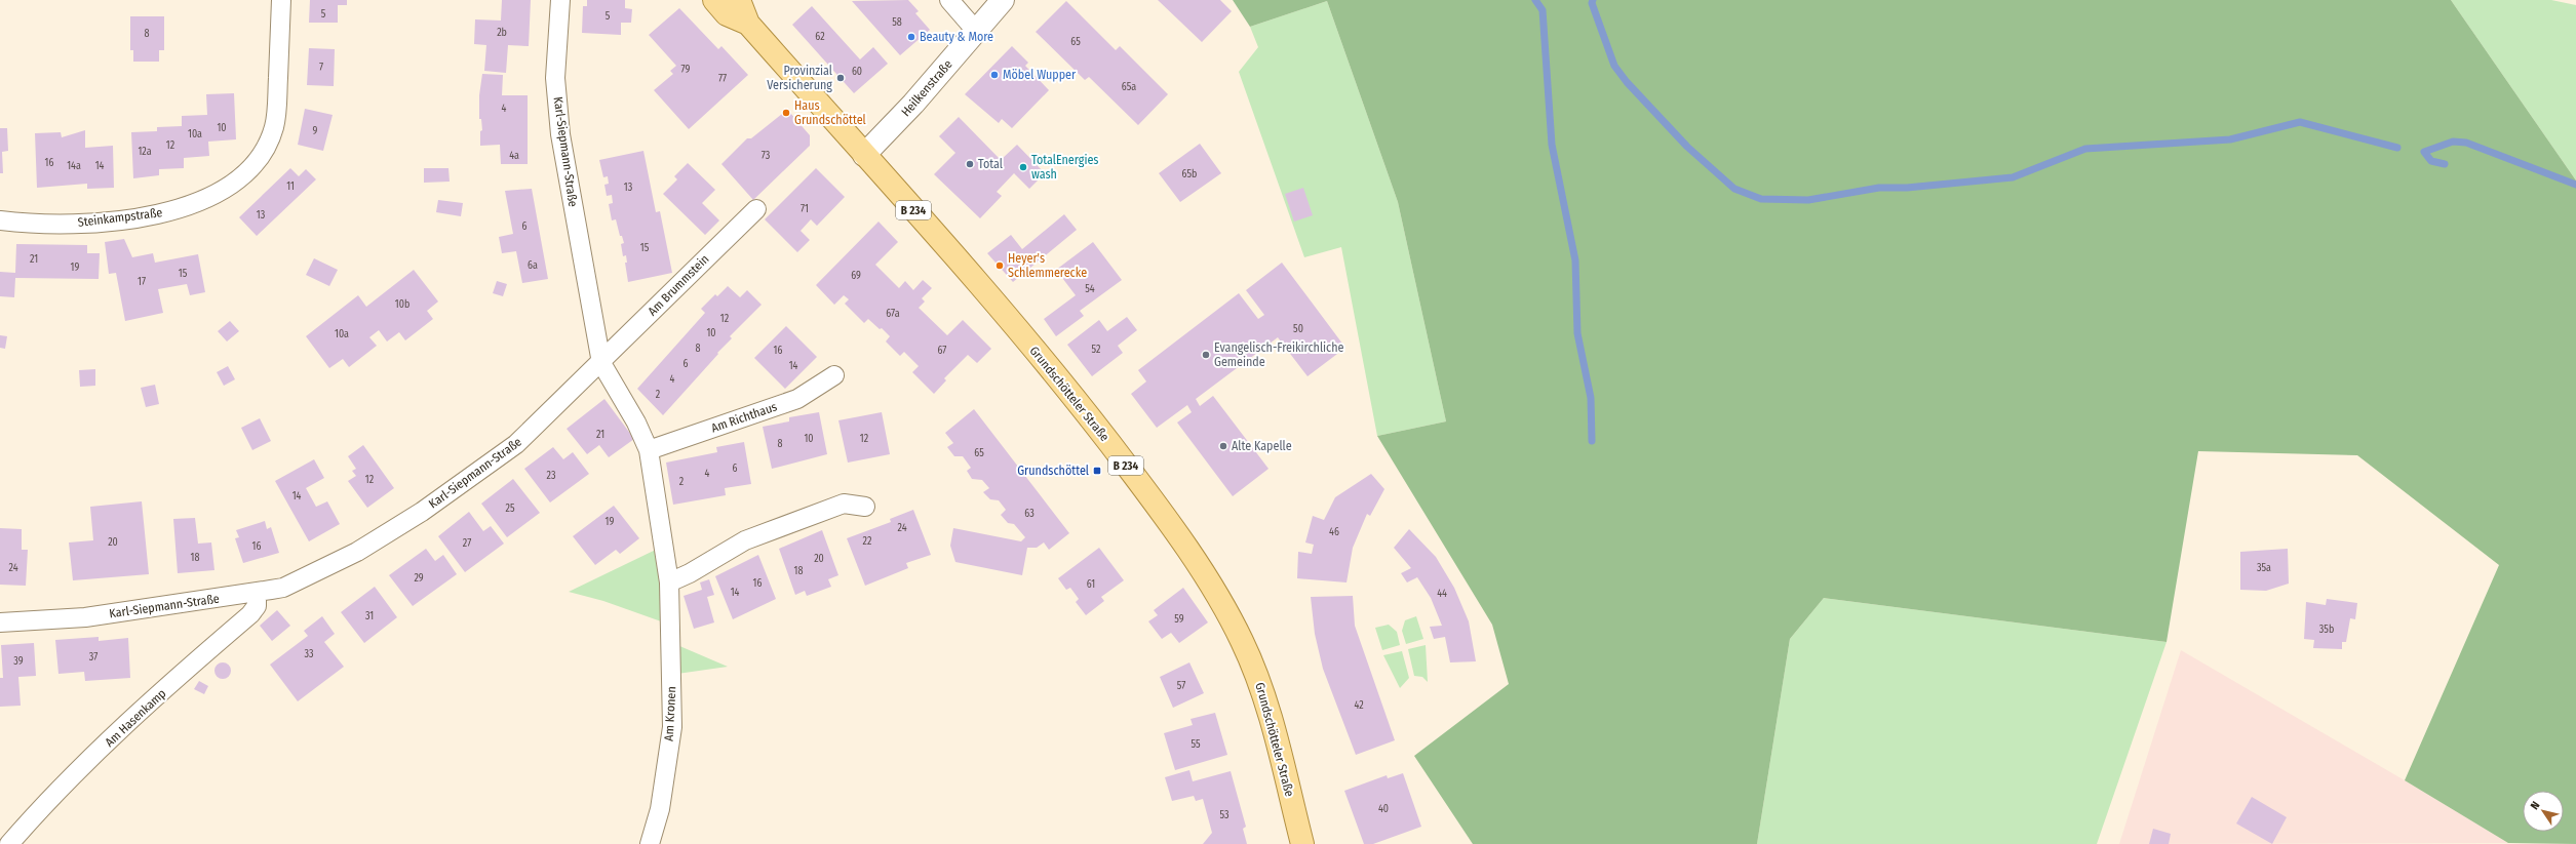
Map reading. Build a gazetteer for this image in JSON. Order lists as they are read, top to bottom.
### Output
{
  "streets": {
    "main road": ["B 234", "Grundschötteler Straße"],
    "street": [
      "Heilkenstraße",
      "Karl-Siepmann-Straße",
      "Steinkampstraße",
      "Am Brummstein",
      "Am Richthaus",
      "Am Kronen",
      "Am Hasenkamp"
    ]
  },
  "crossings": [
    ["Heilkenstraße", "Grundschötteler Straße"],
    ["Karl-Siepmann-Straße", "Am Brummstein"],
    ["Karl-Siepmann-Straße", "Am Kronen"],
    ["Karl-Siepmann-Straße", "Am Hasenkamp"],
    ["Am Brummstein", "Am Kronen"],
    ["Am Richthaus", "Am Kronen"]
  ],
  "places": {
    "other": [
      "Beauty & More",
      "Möbel Wupper",
      "Provinzial Versicherung",
      "Haus Grundschöttel",
      "Total",
      "TotalEnergies wash",
      "Heyer's Schlemmerecke",
      "Evangelisch-Freikirchliche Gemeinde",
      "Alte Kapelle"
    ],
    "transit": ["Grundschöttel"]
  },
  "house_numbers": [
    "5",
    "5",
    "58",
    "2b",
    "8",
    "62",
    "65",
    "7",
    "79",
    "60",
    "77",
    "65a",
    "4",
    "10",
    "9",
    "10a",
    "12",
    "12a",
    "4a",
    "73",
    "16",
    "14a",
    "14",
    "65b",
    "11",
    "13",
    "71",
    "13",
    "6",
    "15",
    "21",
    "6a",
    "19",
    "15",
    "69",
    "17",
    "54",
    "10b",
    "67a",
    "12",
    "50",
    "10",
    "10a",
    "8",
    "52",
    "16",
    "67",
    "6",
    "14",
    "4",
    "2",
    "21",
    "10",
    "12",
    "8",
    "65",
    "6",
    "4",
    "23",
    "12",
    "2",
    "14",
    "25",
    "63",
    "19",
    "24",
    "46",
    "22",
    "20",
    "27",
    "16",
    "18",
    "20",
    "24",
    "35a",
    "18",
    "29",
    "16",
    "61",
    "14",
    "44",
    "31",
    "59",
    "35b",
    "33",
    "37",
    "39",
    "57",
    "42",
    "55",
    "40",
    "53"
  ],
  "north": "top left"
}
